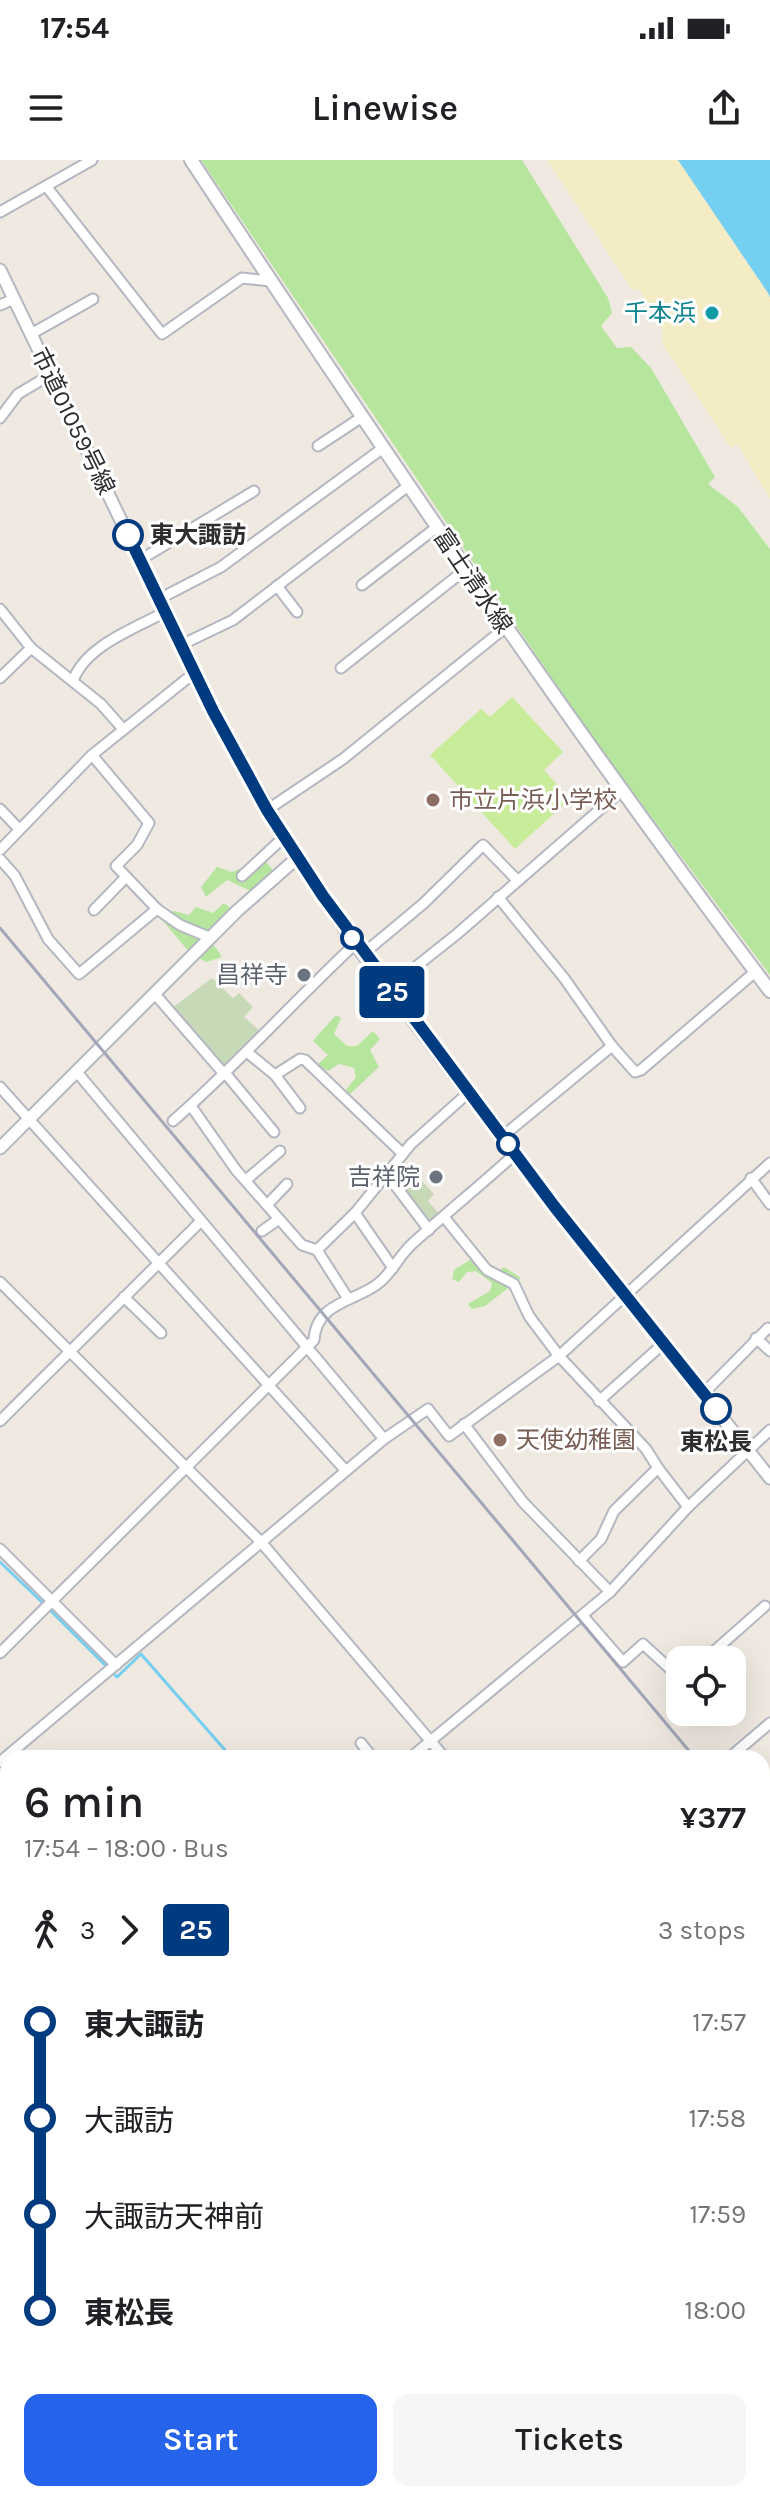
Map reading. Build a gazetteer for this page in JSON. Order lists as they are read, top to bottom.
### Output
{
  "streets": {
    "main road": ["富士清水線"],
    "street": ["市道01059号線"]
  },
  "places": [
    "千本浜",
    "東大諏訪",
    "市立片浜小学校",
    "昌祥寺",
    "吉祥院",
    "東松長",
    "天使幼稚園"
  ],
  "lines": ["bus line 25"],
  "page": {
    "status": "17:54",
    "header": "Linewise",
    "on_map": "25",
    "heading": ["6 min", "17:54 – 18:00 · Bus", "¥377"],
    "legs": ["3", "25", "3 stops"],
    "list": [
      {
        "name": "東大諏訪",
        "value": "17:57"
      },
      {
        "name": "大諏訪",
        "value": "17:58"
      },
      {
        "name": "大諏訪天神前",
        "value": "17:59"
      },
      {
        "name": "東松長",
        "value": "18:00"
      }
    ],
    "buttons": ["Start", "Tickets"]
  }
}
